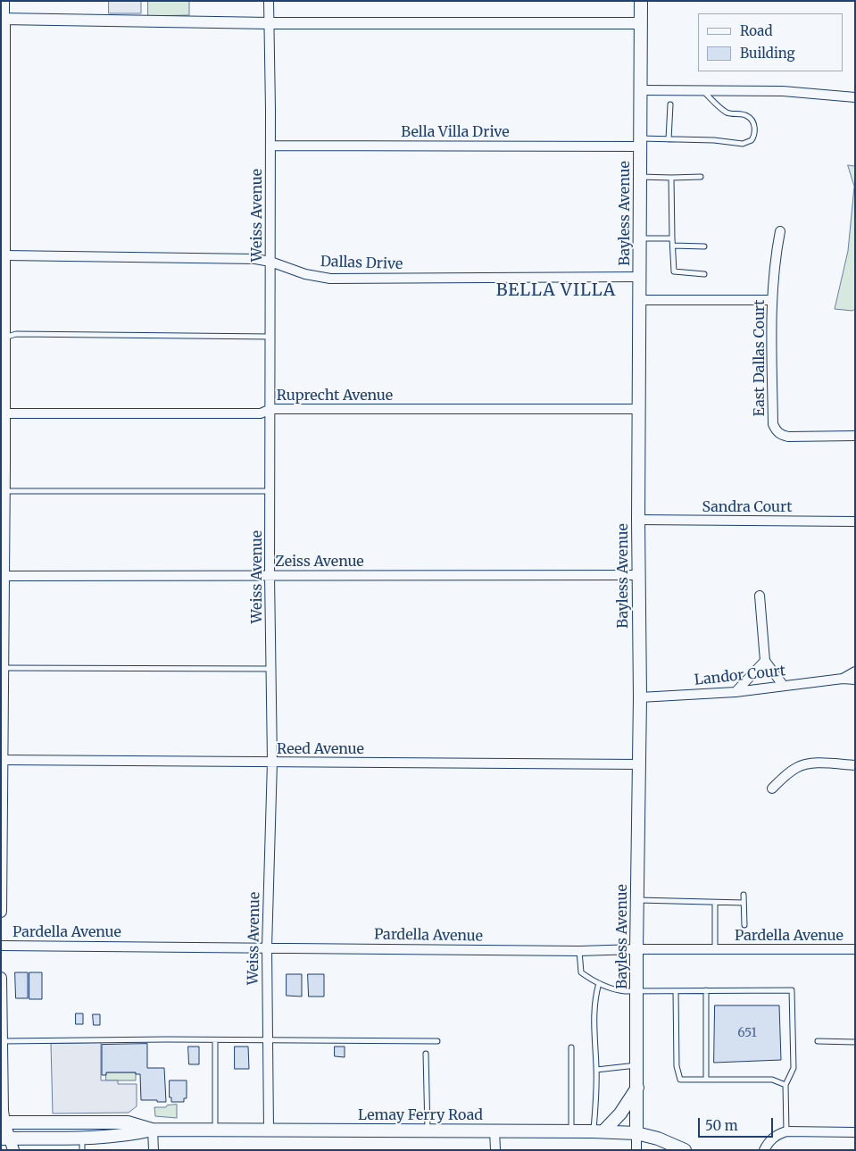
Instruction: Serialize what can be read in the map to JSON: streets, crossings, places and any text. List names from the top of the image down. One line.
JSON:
{"streets":{"main road":["Bayless Avenue","Lemay Ferry Road"],"street":["Bella Villa Drive","Weiss Avenue","Dallas Drive","East Dallas Court","Ruprecht Avenue","Sandra Court","Zeiss Avenue","Landor Court","Reed Avenue","Pardella Avenue"]},"crossings":[["Bella Villa Drive","Bayless Avenue"],["Bella Villa Drive","Weiss Avenue"],["Bayless Avenue","Dallas Drive"],["Bayless Avenue","Ruprecht Avenue"],["Bayless Avenue","Sandra Court"],["Bayless Avenue","Zeiss Avenue"],["Bayless Avenue","Landor Court"],["Bayless Avenue","Reed Avenue"],["Bayless Avenue","Pardella Avenue"],["Bayless Avenue","Lemay Ferry Road"],["Weiss Avenue","Dallas Drive"],["Weiss Avenue","Ruprecht Avenue"],["Weiss Avenue","Zeiss Avenue"],["Weiss Avenue","Reed Avenue"],["Weiss Avenue","Pardella Avenue"],["Weiss Avenue","Lemay Ferry Road"]],"districts":["BELLA VILLA"],"house_numbers":["651"],"legend":["Road","Building"],"scale_bar":"50 m"}
